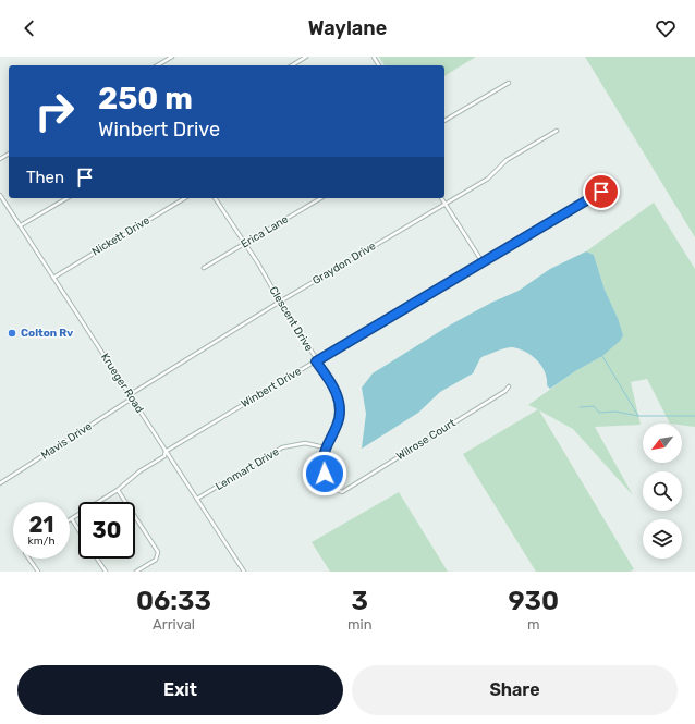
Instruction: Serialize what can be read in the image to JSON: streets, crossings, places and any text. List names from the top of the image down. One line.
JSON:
{"streets":{"street":["Erica Lane","Nickett Drive","Graydon Drive","Clescent Drive","Krueger Road","Winbert Drive","Wilrose Court","Mavis Drive","Lenmart Drive"]},"crossings":[["Erica Lane","Clescent Drive"],["Nickett Drive","Krueger Road"],["Graydon Drive","Clescent Drive"],["Graydon Drive","Krueger Road"],["Clescent Drive","Winbert Drive"],["Clescent Drive","Wilrose Court"],["Clescent Drive","Lenmart Drive"],["Krueger Road","Winbert Drive"],["Krueger Road","Mavis Drive"],["Krueger Road","Lenmart Drive"],["Wilrose Court","Lenmart Drive"]],"places":["Colton Rv"],"north":"bottom left","page":{"header":"Waylane","turn":["250 m","Winbert Drive"],"then":"Then","speed":"21 km/h","limit":"30","eta":["06:33","Arrival","3","min","930","m"],"buttons":["Exit","Share"]}}
